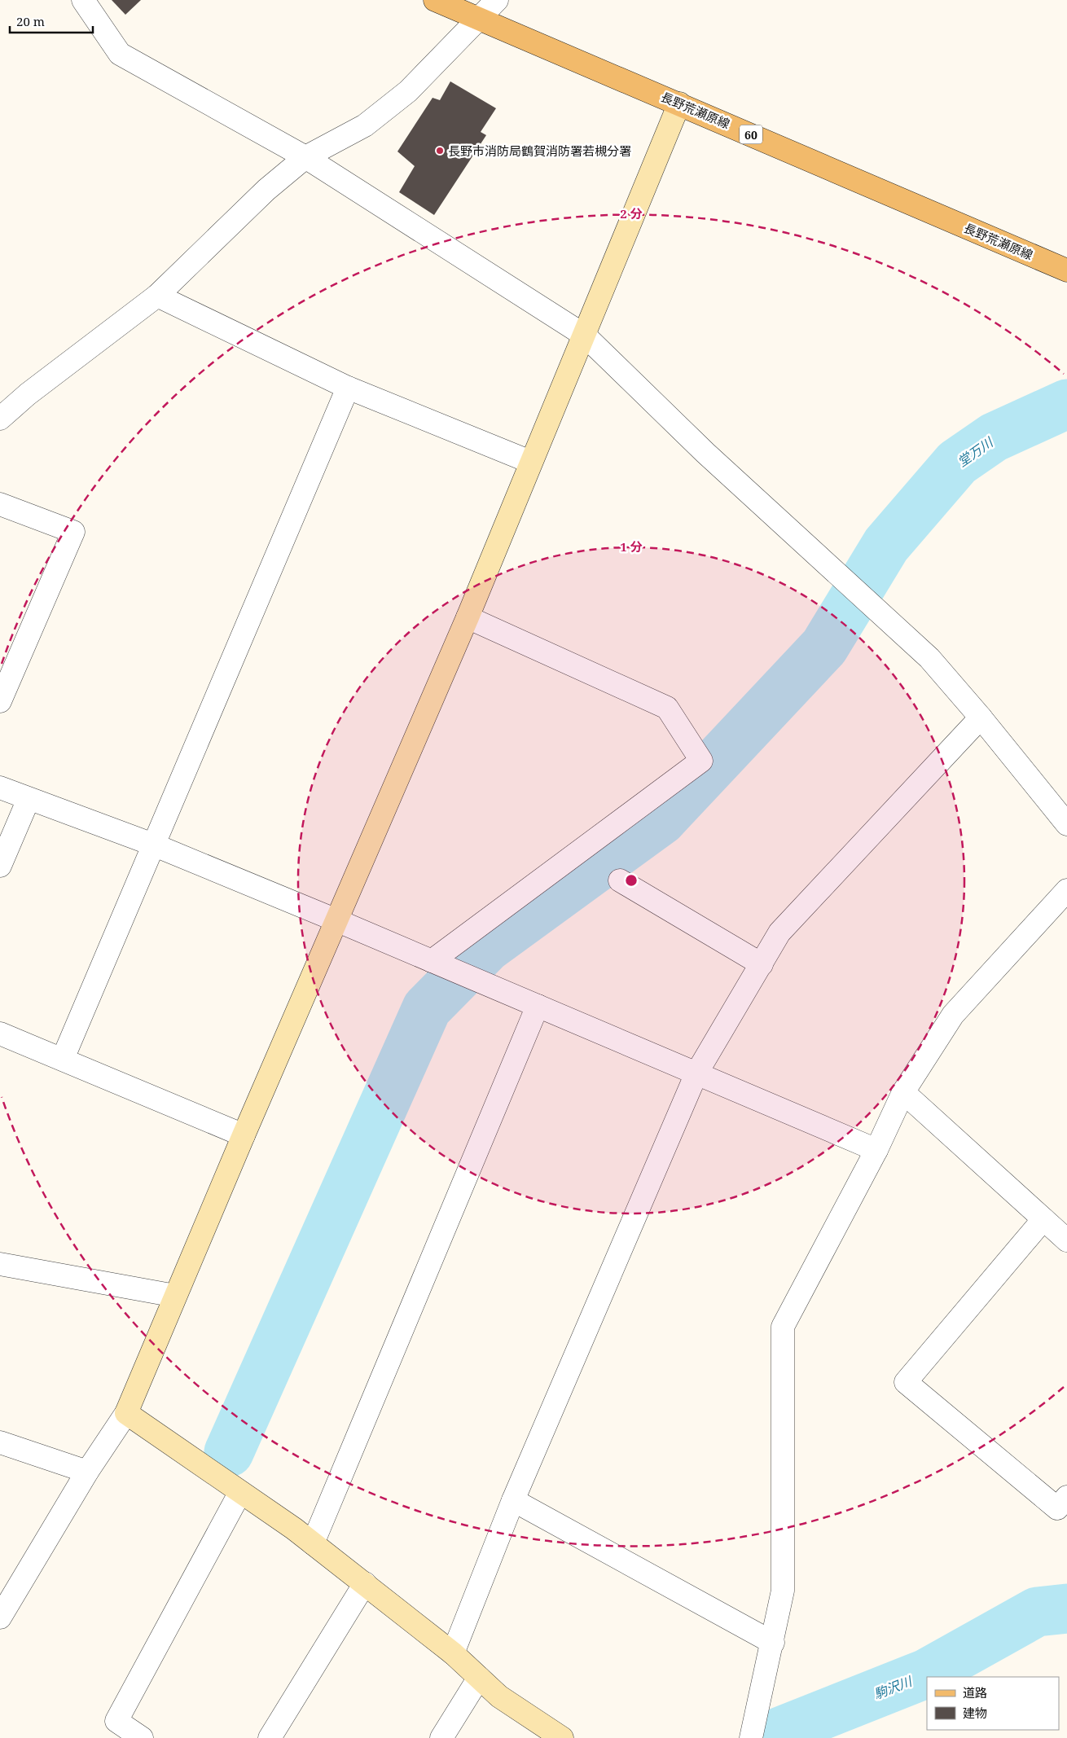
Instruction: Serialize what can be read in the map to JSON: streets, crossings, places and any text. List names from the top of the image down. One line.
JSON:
{"streets":{"main road":["長野荒瀬原線","60"]},"water":["堂万川","駒沢川"],"places":["長野市消防局鶴賀消防署若槻分署"],"legend":["道路","建物"],"scale_bar":"20 m","rings":["2 分","1 分"]}
